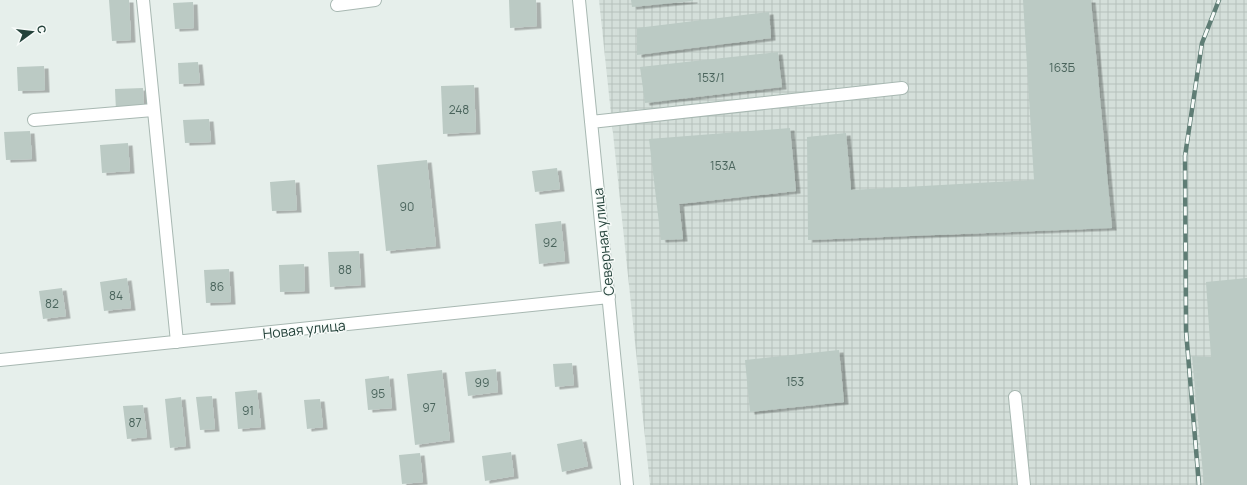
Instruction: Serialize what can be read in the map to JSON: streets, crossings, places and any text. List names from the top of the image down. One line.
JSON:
{"streets":{"street":["Северная улица","Новая улица"]},"crossings":[["Северная улица","Новая улица"]],"house_numbers":["163Б","153/1","248","153А","90","92","88","86","84","82","153","99","95","97","91","87"],"north":"right"}
